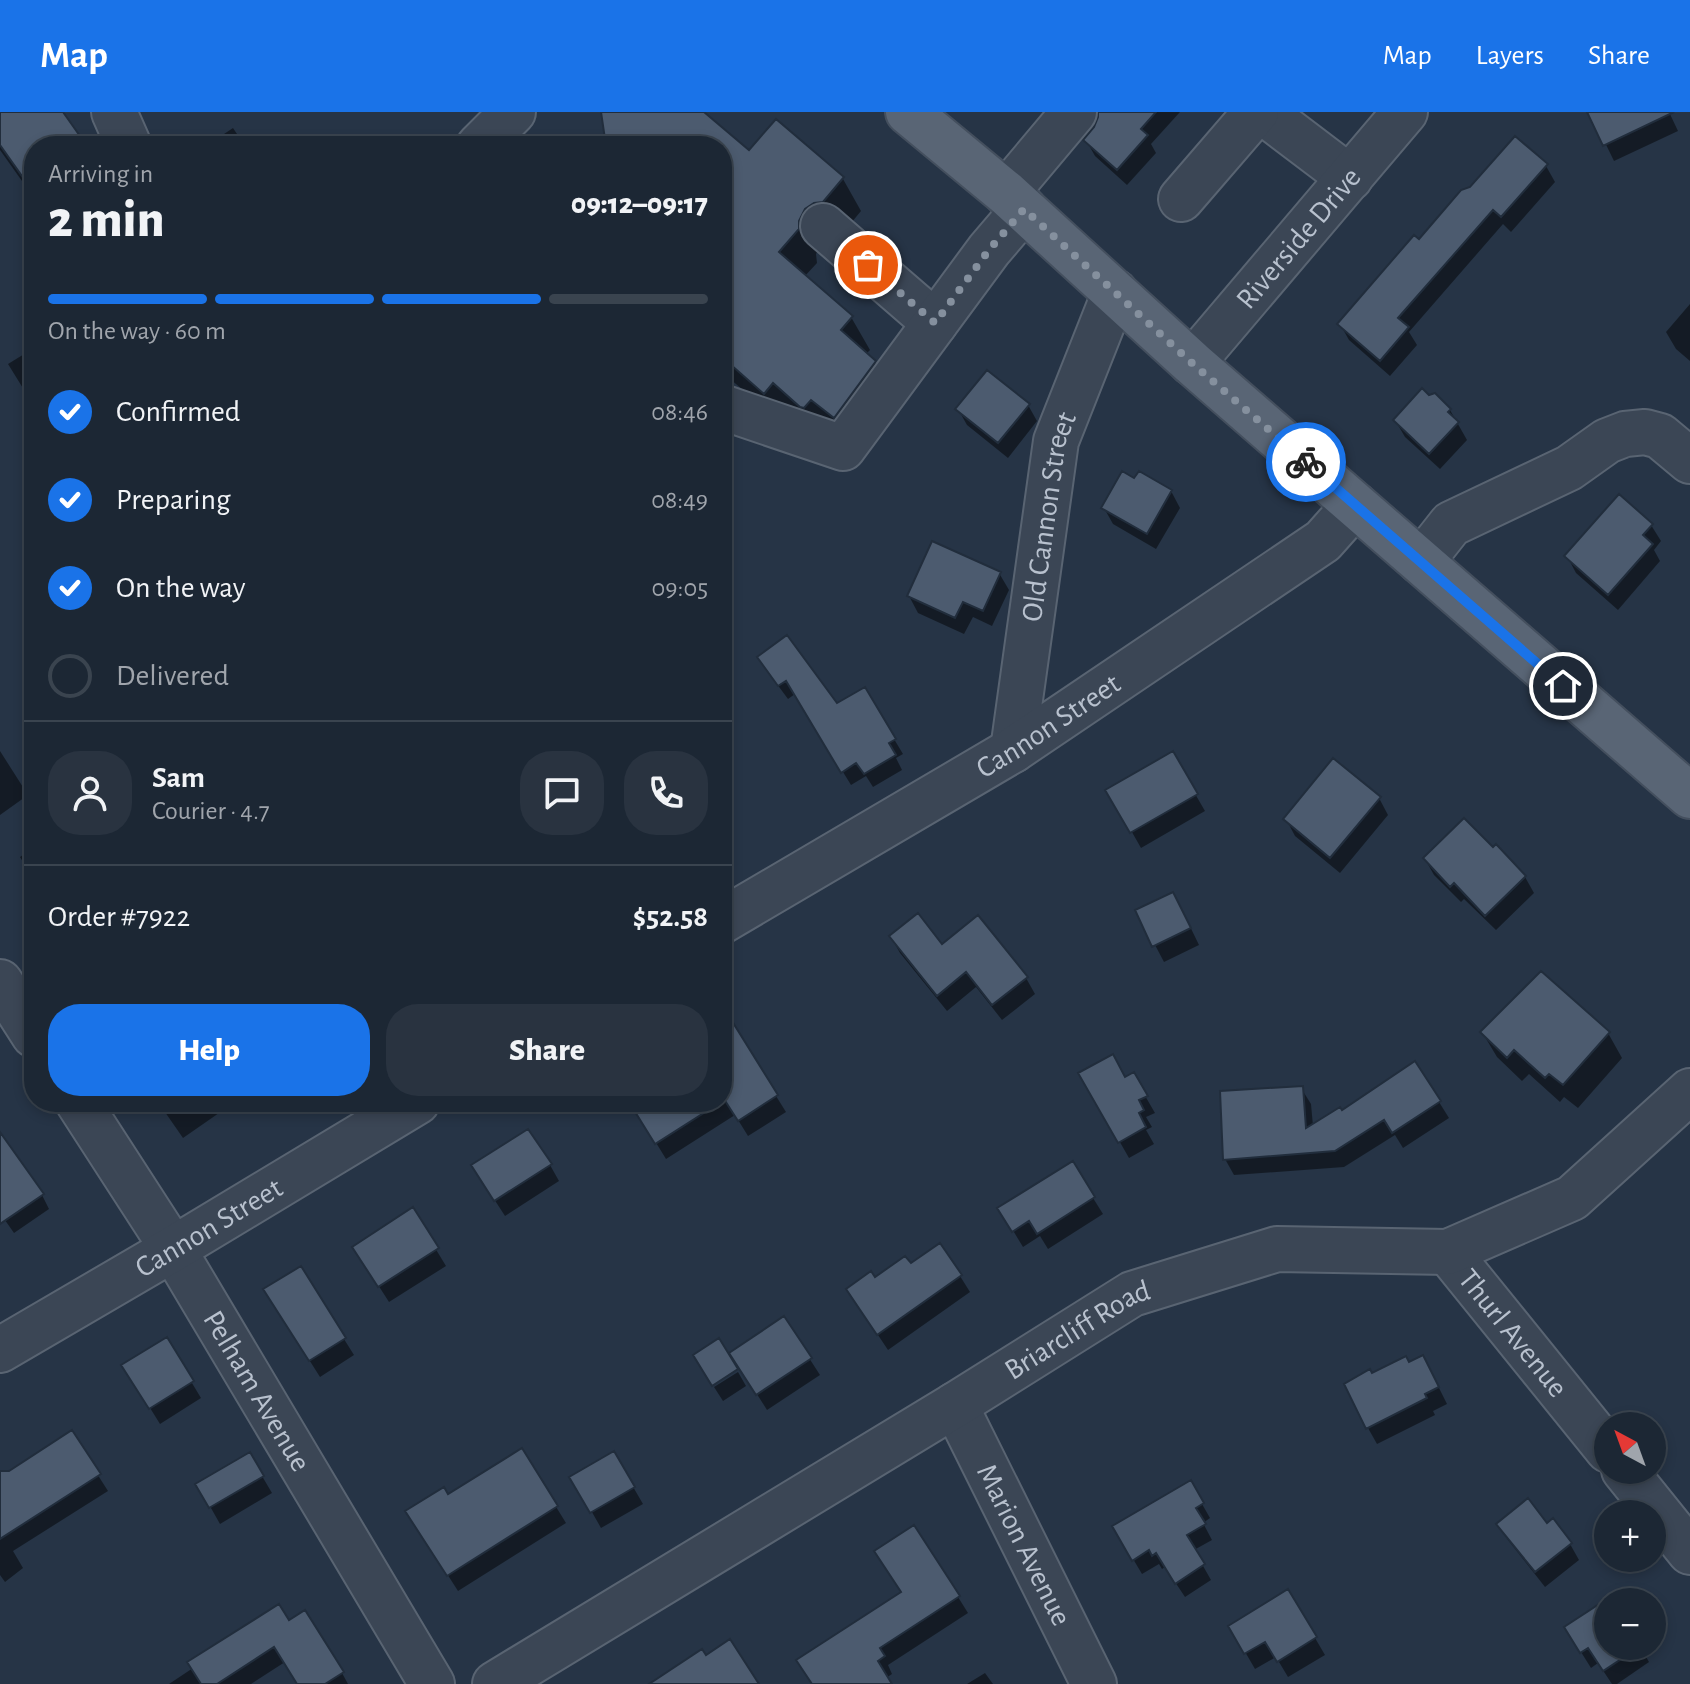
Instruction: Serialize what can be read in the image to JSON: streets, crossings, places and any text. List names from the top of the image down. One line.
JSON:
{"streets":{"street":["Riverside Drive","Old Cannon Street","Cannon Street","Briarcliff Road","Thurl Avenue","Pelham Avenue","Marion Avenue"]},"crossings":[["Old Cannon Street","Cannon Street"],["Cannon Street","Pelham Avenue"],["Briarcliff Road","Thurl Avenue"],["Briarcliff Road","Marion Avenue"]],"north":"top left","page":{"header":"Map","nav":["Map","Layers","Share"],"heading":["2 min","Arriving in","09:12–09:17"],"panel":["Sam","Courier · 4.7","Order #7922","$52.58"],"bar":"On the way · 60 m","list":[["Confirmed","08:46"],["Preparing","08:49"],["On the way","09:05"],"Delivered"],"buttons":["Help","Share"],"map_buttons":["+","−"]}}
